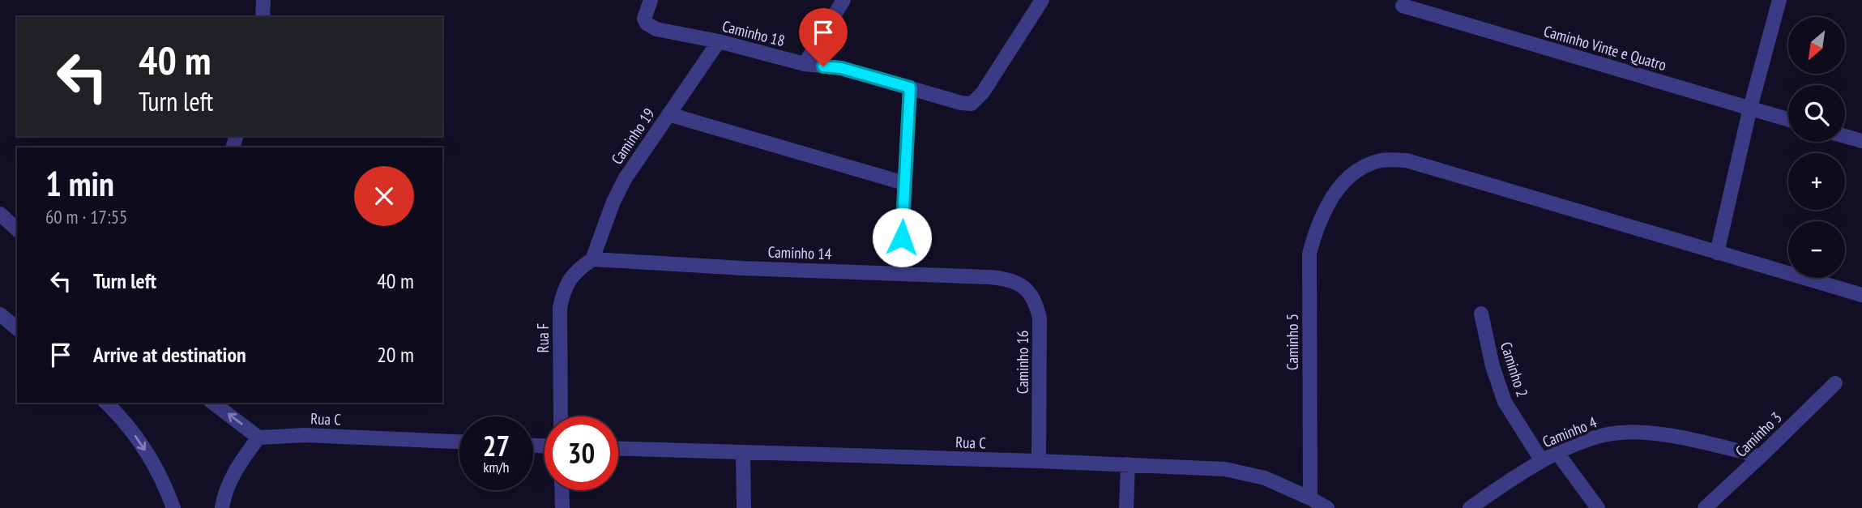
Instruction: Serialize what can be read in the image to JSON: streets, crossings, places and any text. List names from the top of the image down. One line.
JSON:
{"streets":{"street":["Caminho 18","Caminho Vinte e Quatro","Caminho 19","Caminho 14","Rua F","Caminho 5","Caminho 16","Caminho 2","Rua C","Caminho 4","Caminho 3"]},"crossings":[["Caminho 18","Caminho 19"],["Caminho 19","Caminho 14"],["Caminho 19","Rua F"],["Caminho 14","Rua F"],["Caminho 14","Caminho 16"],["Caminho 5","Rua C"],["Caminho 16","Rua C"],["Caminho 2","Caminho 4"],["Caminho 4","Caminho 3"]],"north":"bottom left","page":{"map_buttons":["+","−"],"turn":["40 m","Turn left"],"heading":["1 min","60 m · 17:55"],"list":[{"name":"Turn left","value":"40 m"},{"name":"Arrive at destination","value":"20 m"}],"speed":"27 km/h","limit":"30"}}
